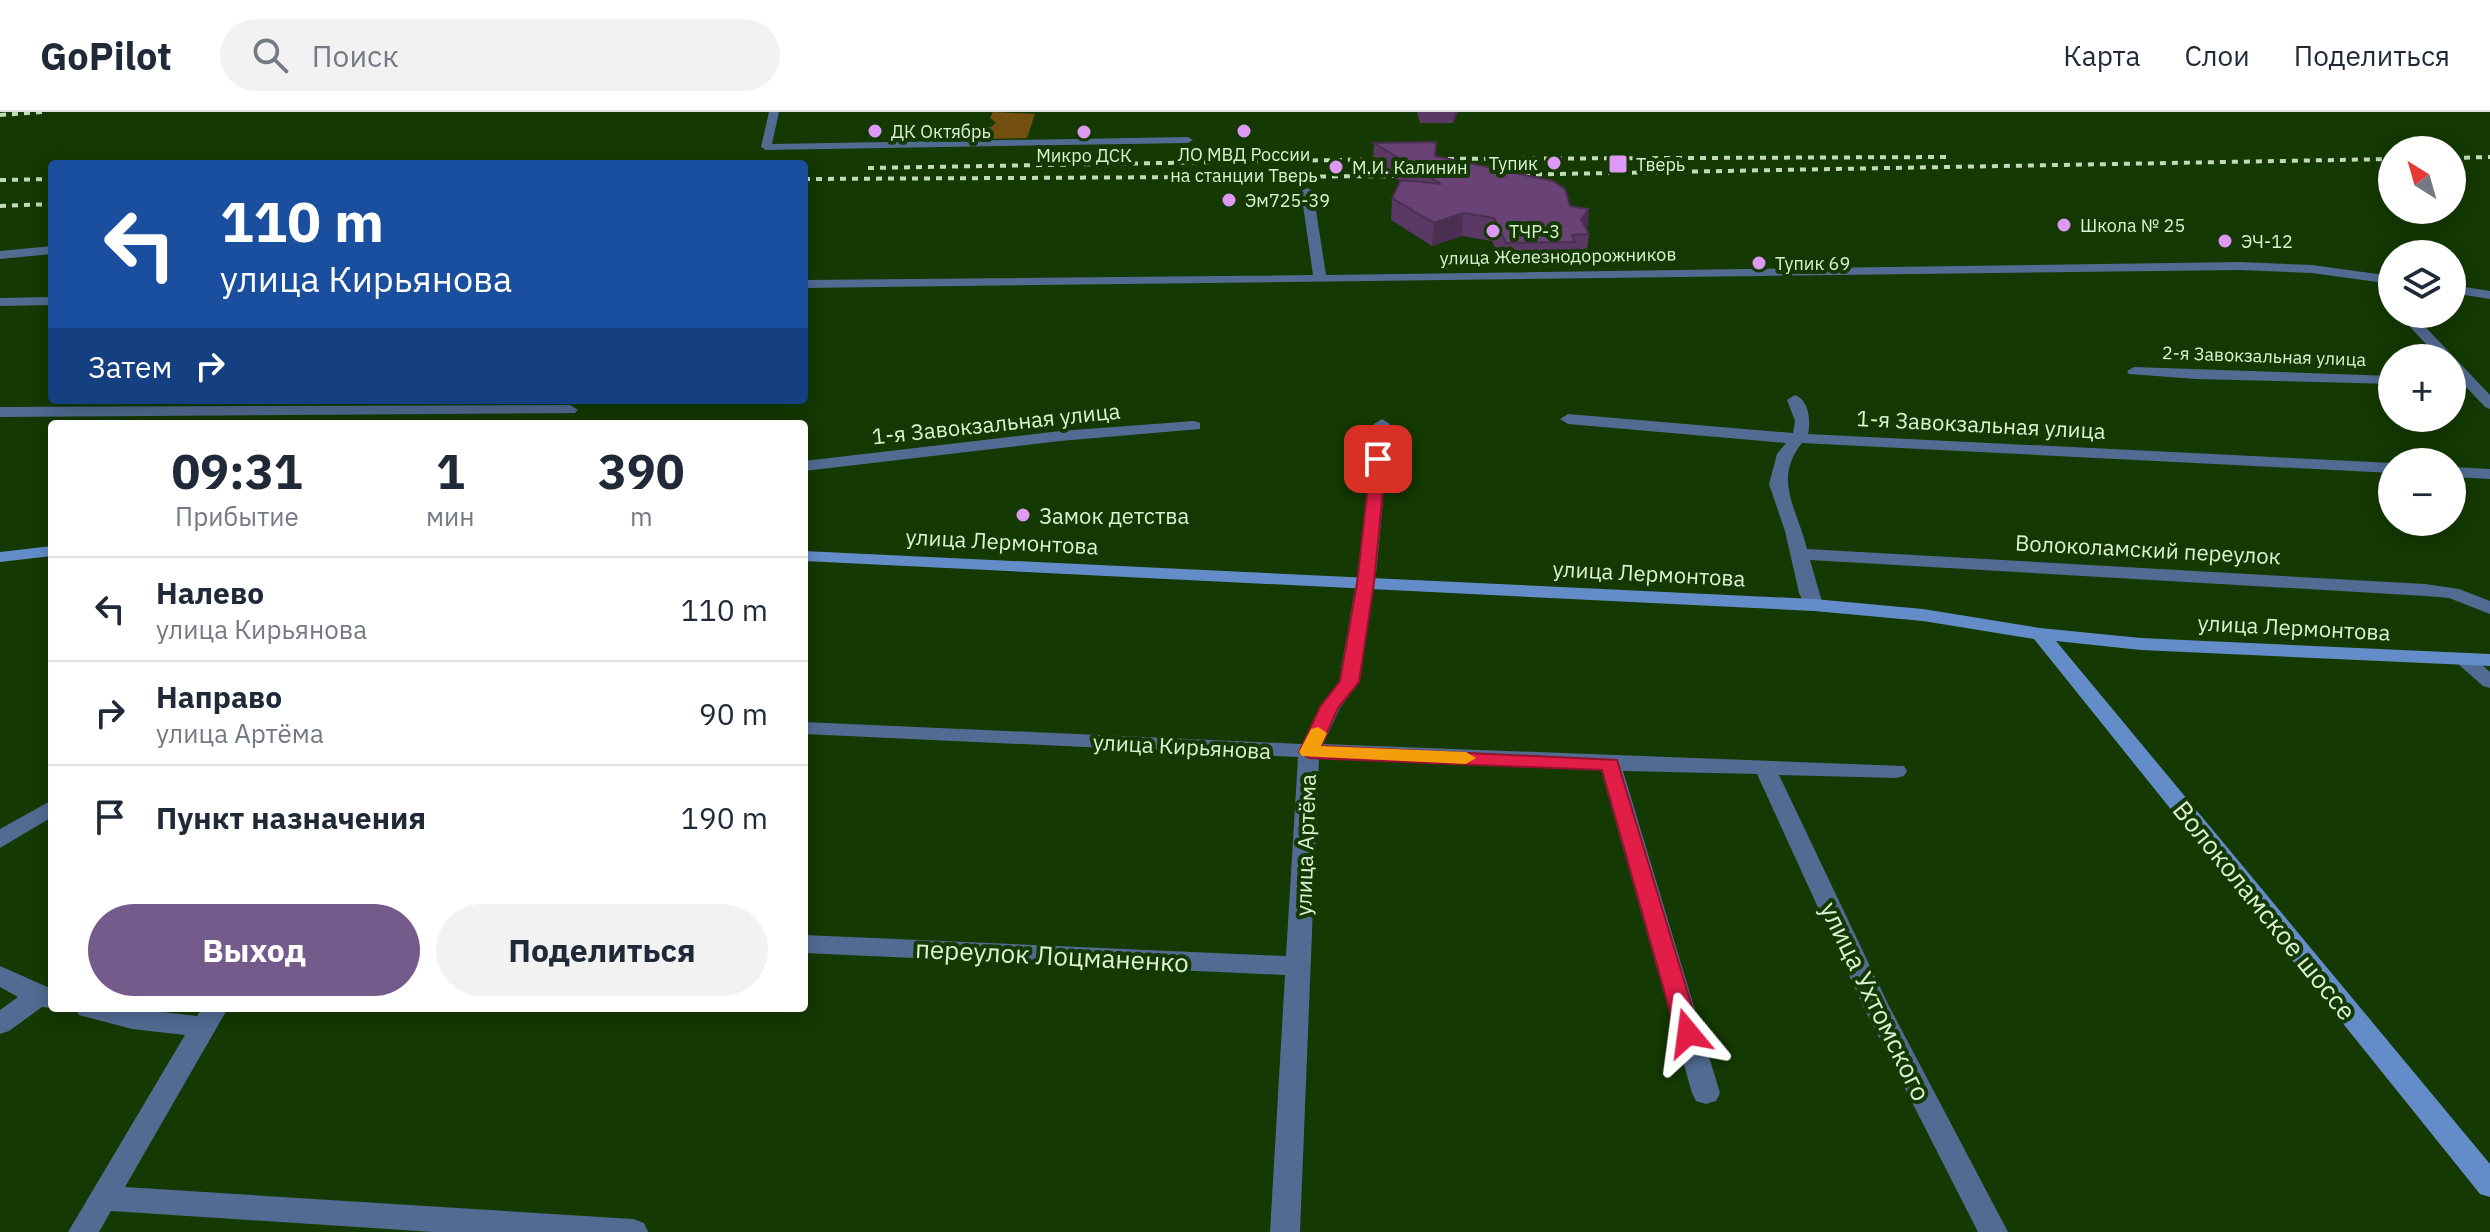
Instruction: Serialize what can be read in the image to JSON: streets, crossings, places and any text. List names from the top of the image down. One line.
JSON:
{"streets":{"main road":["улица Лермонтова","Волоколамское шоссе"],"street":["улица Железнодорожников","2-я Завокзальная улица","1-я Завокзальная улица","Волоколамский переулок","улица Кирьянова","улица Артёма","переулок Лоцманенко","улица Ухтомского"]},"crossings":[["улица Лермонтова","улица Артёма"],["улица Лермонтова","Волоколамское шоссе"],["улица Кирьянова","улица Артёма"],["улица Кирьянова","улица Ухтомского"],["улица Артёма","переулок Лоцманенко"]],"places":{"other":["ДК Октябрь","ЛО МВД России на станции Тверь","Микро ДСК","Тупик","М.И. Калинин","Эм725-39","Школа № 25","ТЧР-3","ЭЧ-12","Тупик 69","Замок детства"],"transit":["Тверь"]},"north":"top left","page":{"header":"GoPilot","search":"Поиск","nav":["Карта","Слои","Поделиться"],"map_buttons":["+","−"],"turn":["110 m","улица Кирьянова"],"then":"Затем","eta":["09:31","Прибытие","1","мин","390","m"],"list":[{"name":"Налево","note":"улица Кирьянова","value":"110 m"},{"name":"Направо","note":"улица Артёма","value":"90 m"},{"name":"Пункт назначения","value":"190 m"}],"buttons":["Выход","Поделиться"]}}
